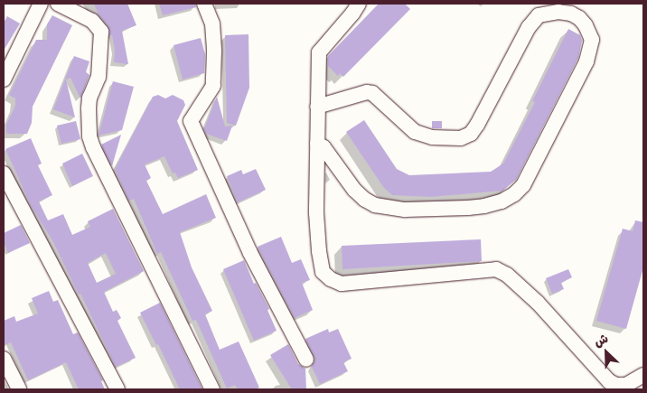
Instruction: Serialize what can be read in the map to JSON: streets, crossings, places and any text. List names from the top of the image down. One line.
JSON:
{"north":"top left"}
